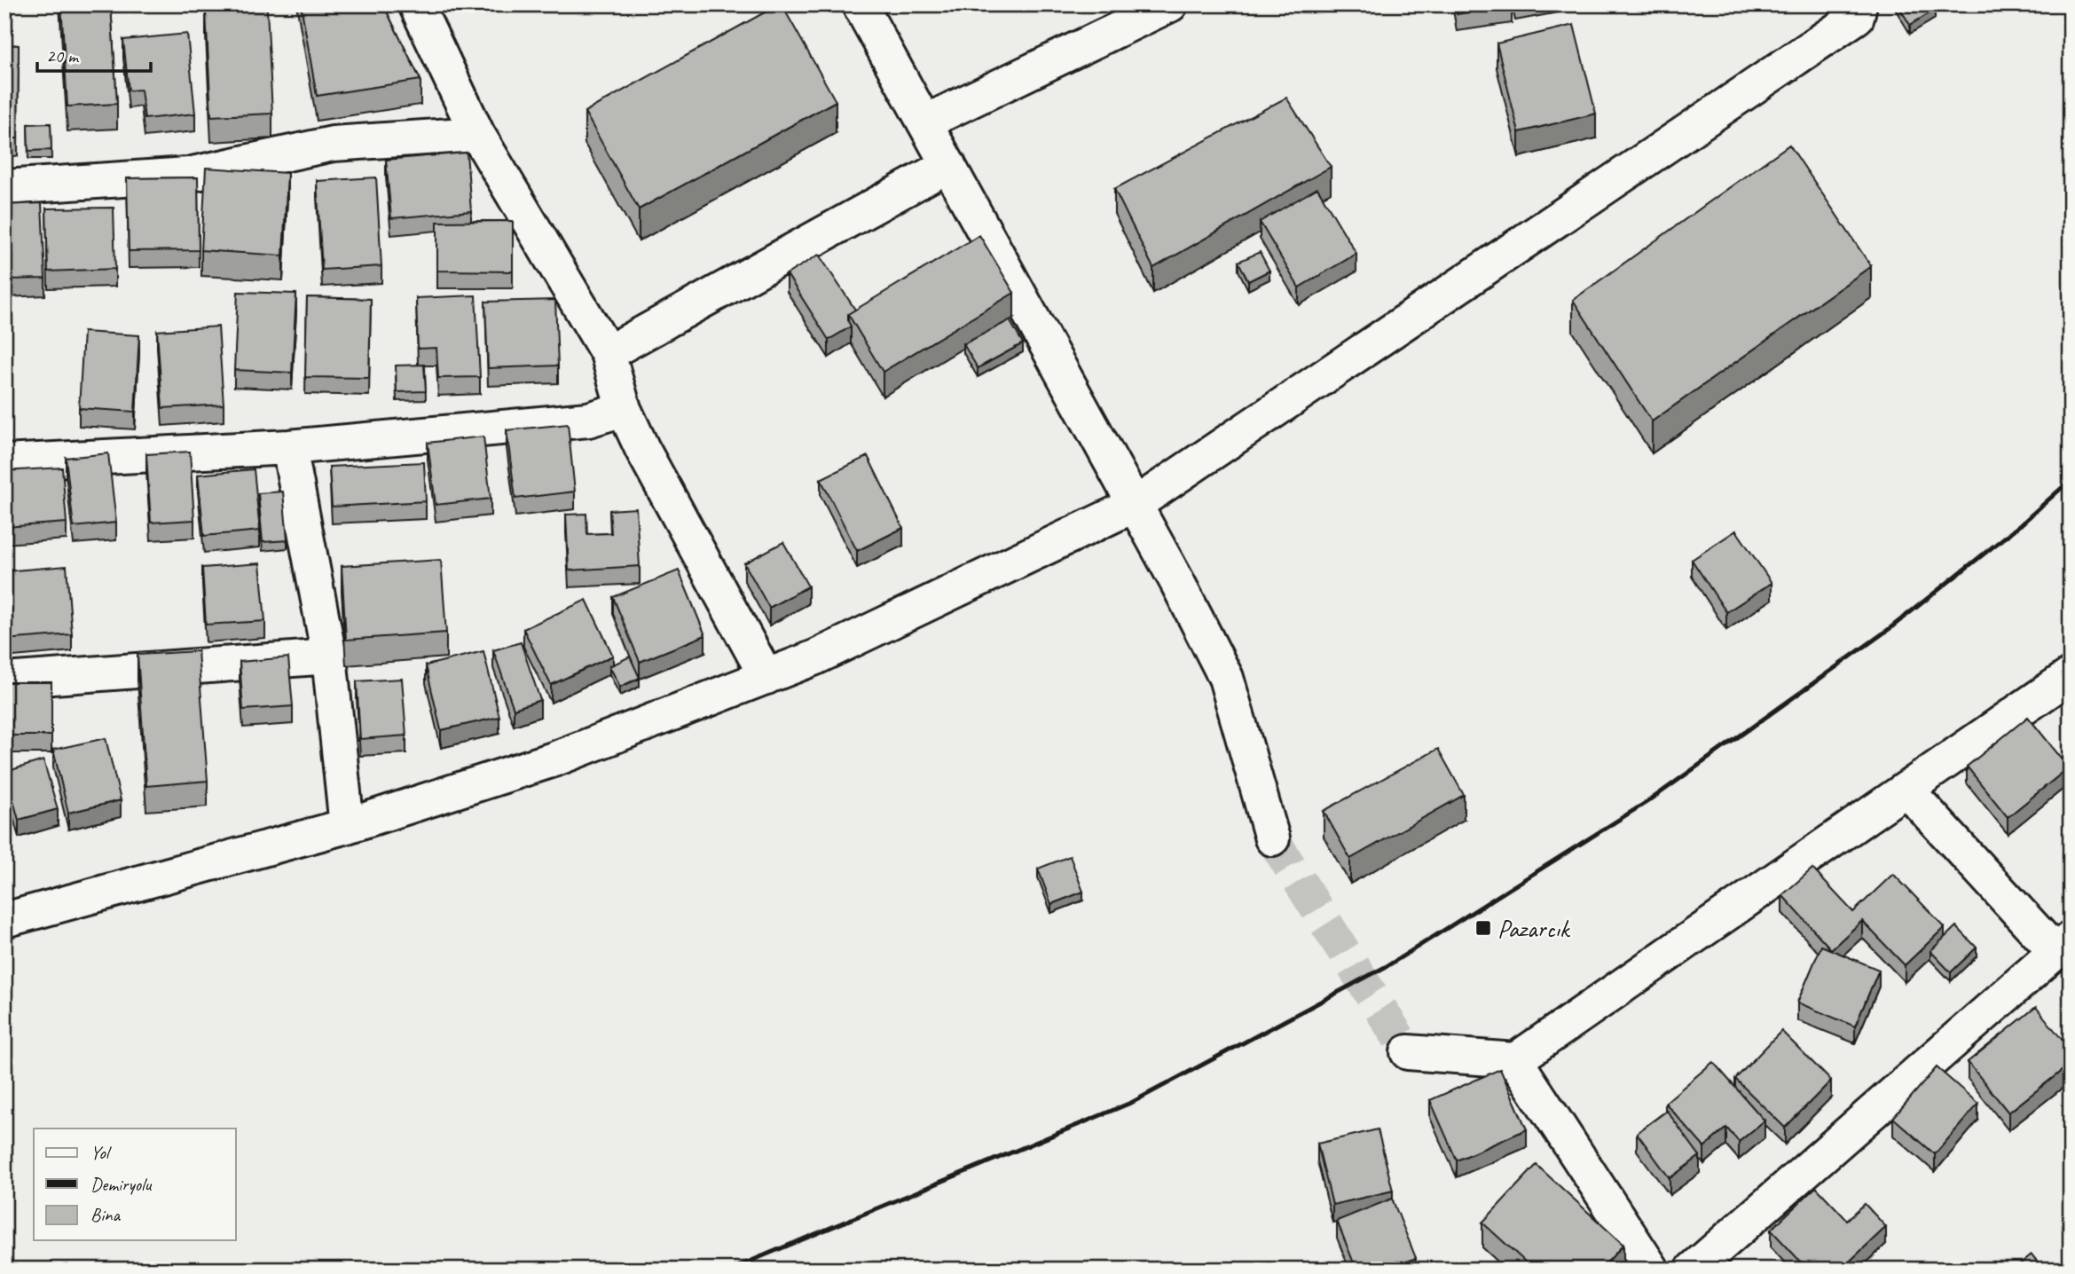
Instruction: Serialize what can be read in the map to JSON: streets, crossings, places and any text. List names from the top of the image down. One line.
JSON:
{"places":{"transit":["Pazarcık"]},"legend":["Yol","Demiryolu","Bina"],"scale_bar":"20 m"}
